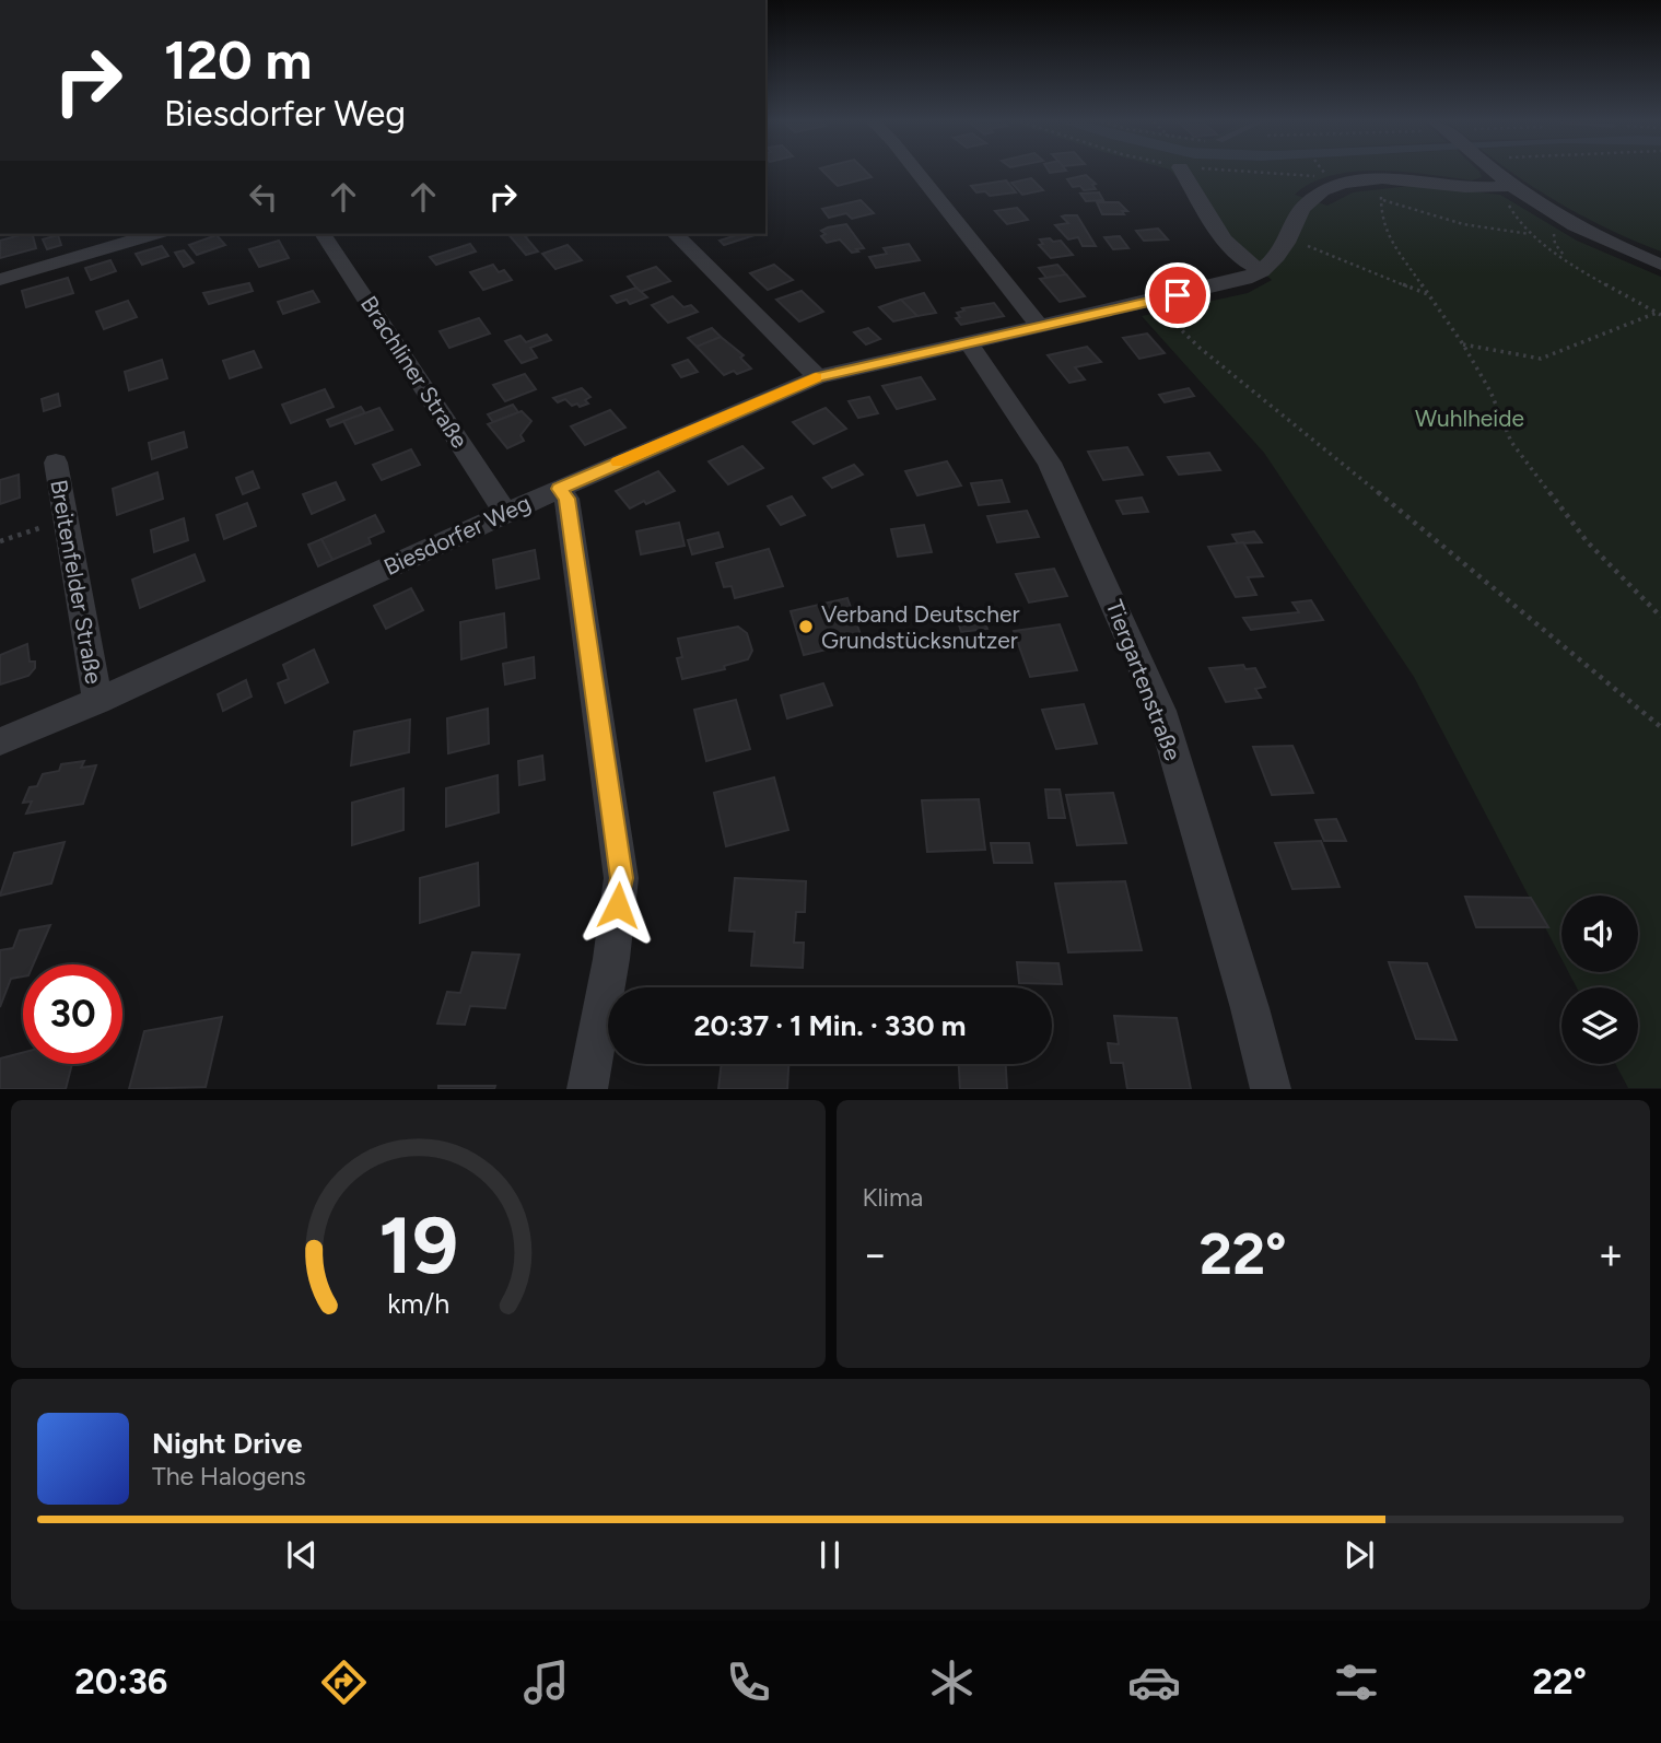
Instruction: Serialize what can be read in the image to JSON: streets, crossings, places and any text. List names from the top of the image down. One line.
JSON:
{"streets":{"street":["Brachliner Straße","Biesdorfer Weg","Breitenfelder Straße","Tiergartenstraße"]},"crossings":[["Brachliner Straße","Biesdorfer Weg"],["Biesdorfer Weg","Breitenfelder Straße"],["Biesdorfer Weg","Tiergartenstraße"]],"parks":["Wuhlheide"],"places":["Verband Deutscher Grundstücksnutzer"],"page":{"turn":["120 m","Biesdorfer Weg"],"limit":"30","trip":"20:37 · 1 Min. · 330 m","tile":"Klima","heat":["−","22°","+"],"song":["Night Drive","The Halogens"],"tabs":["20:36","22°"],"gauge":["19","km/h"]}}
